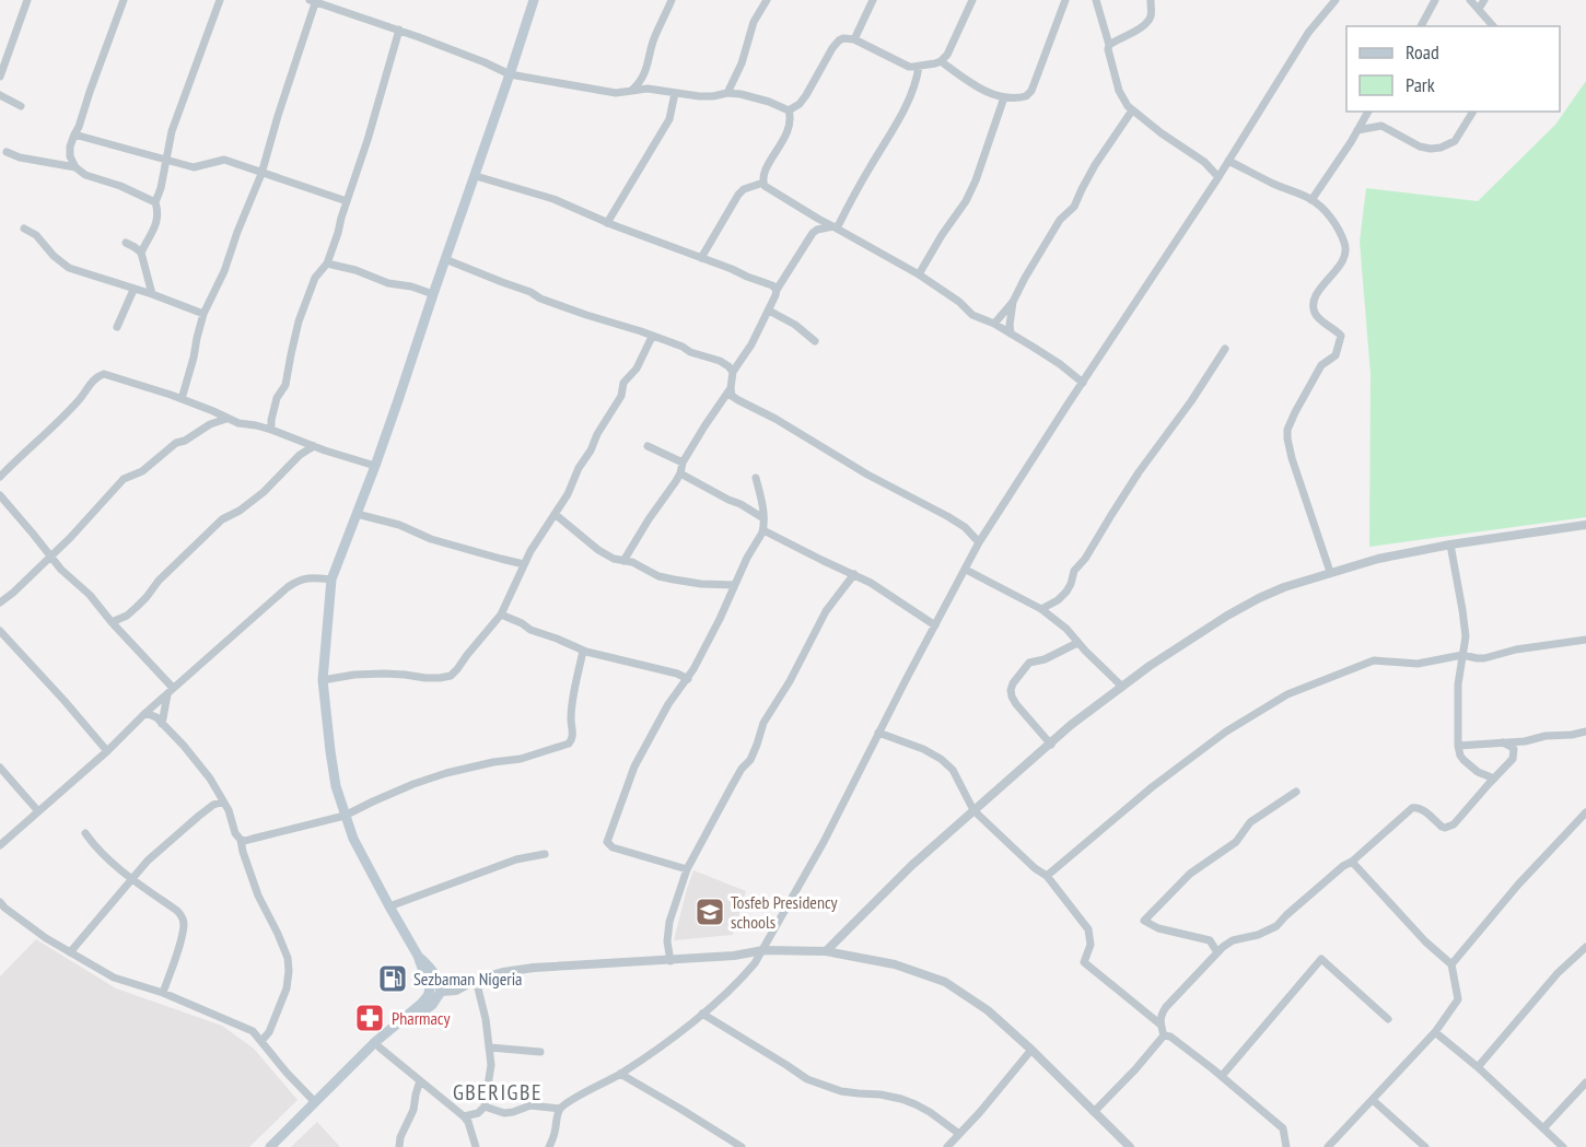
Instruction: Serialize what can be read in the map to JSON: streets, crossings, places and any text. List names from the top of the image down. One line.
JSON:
{"districts":["GBERIGBE"],"places":{"school or university":["Tosfeb Presidency schools"],"fuel station":["Sezbaman Nigeria"],"pharmacy":["Pharmacy"]},"legend":["Road","Park"]}
